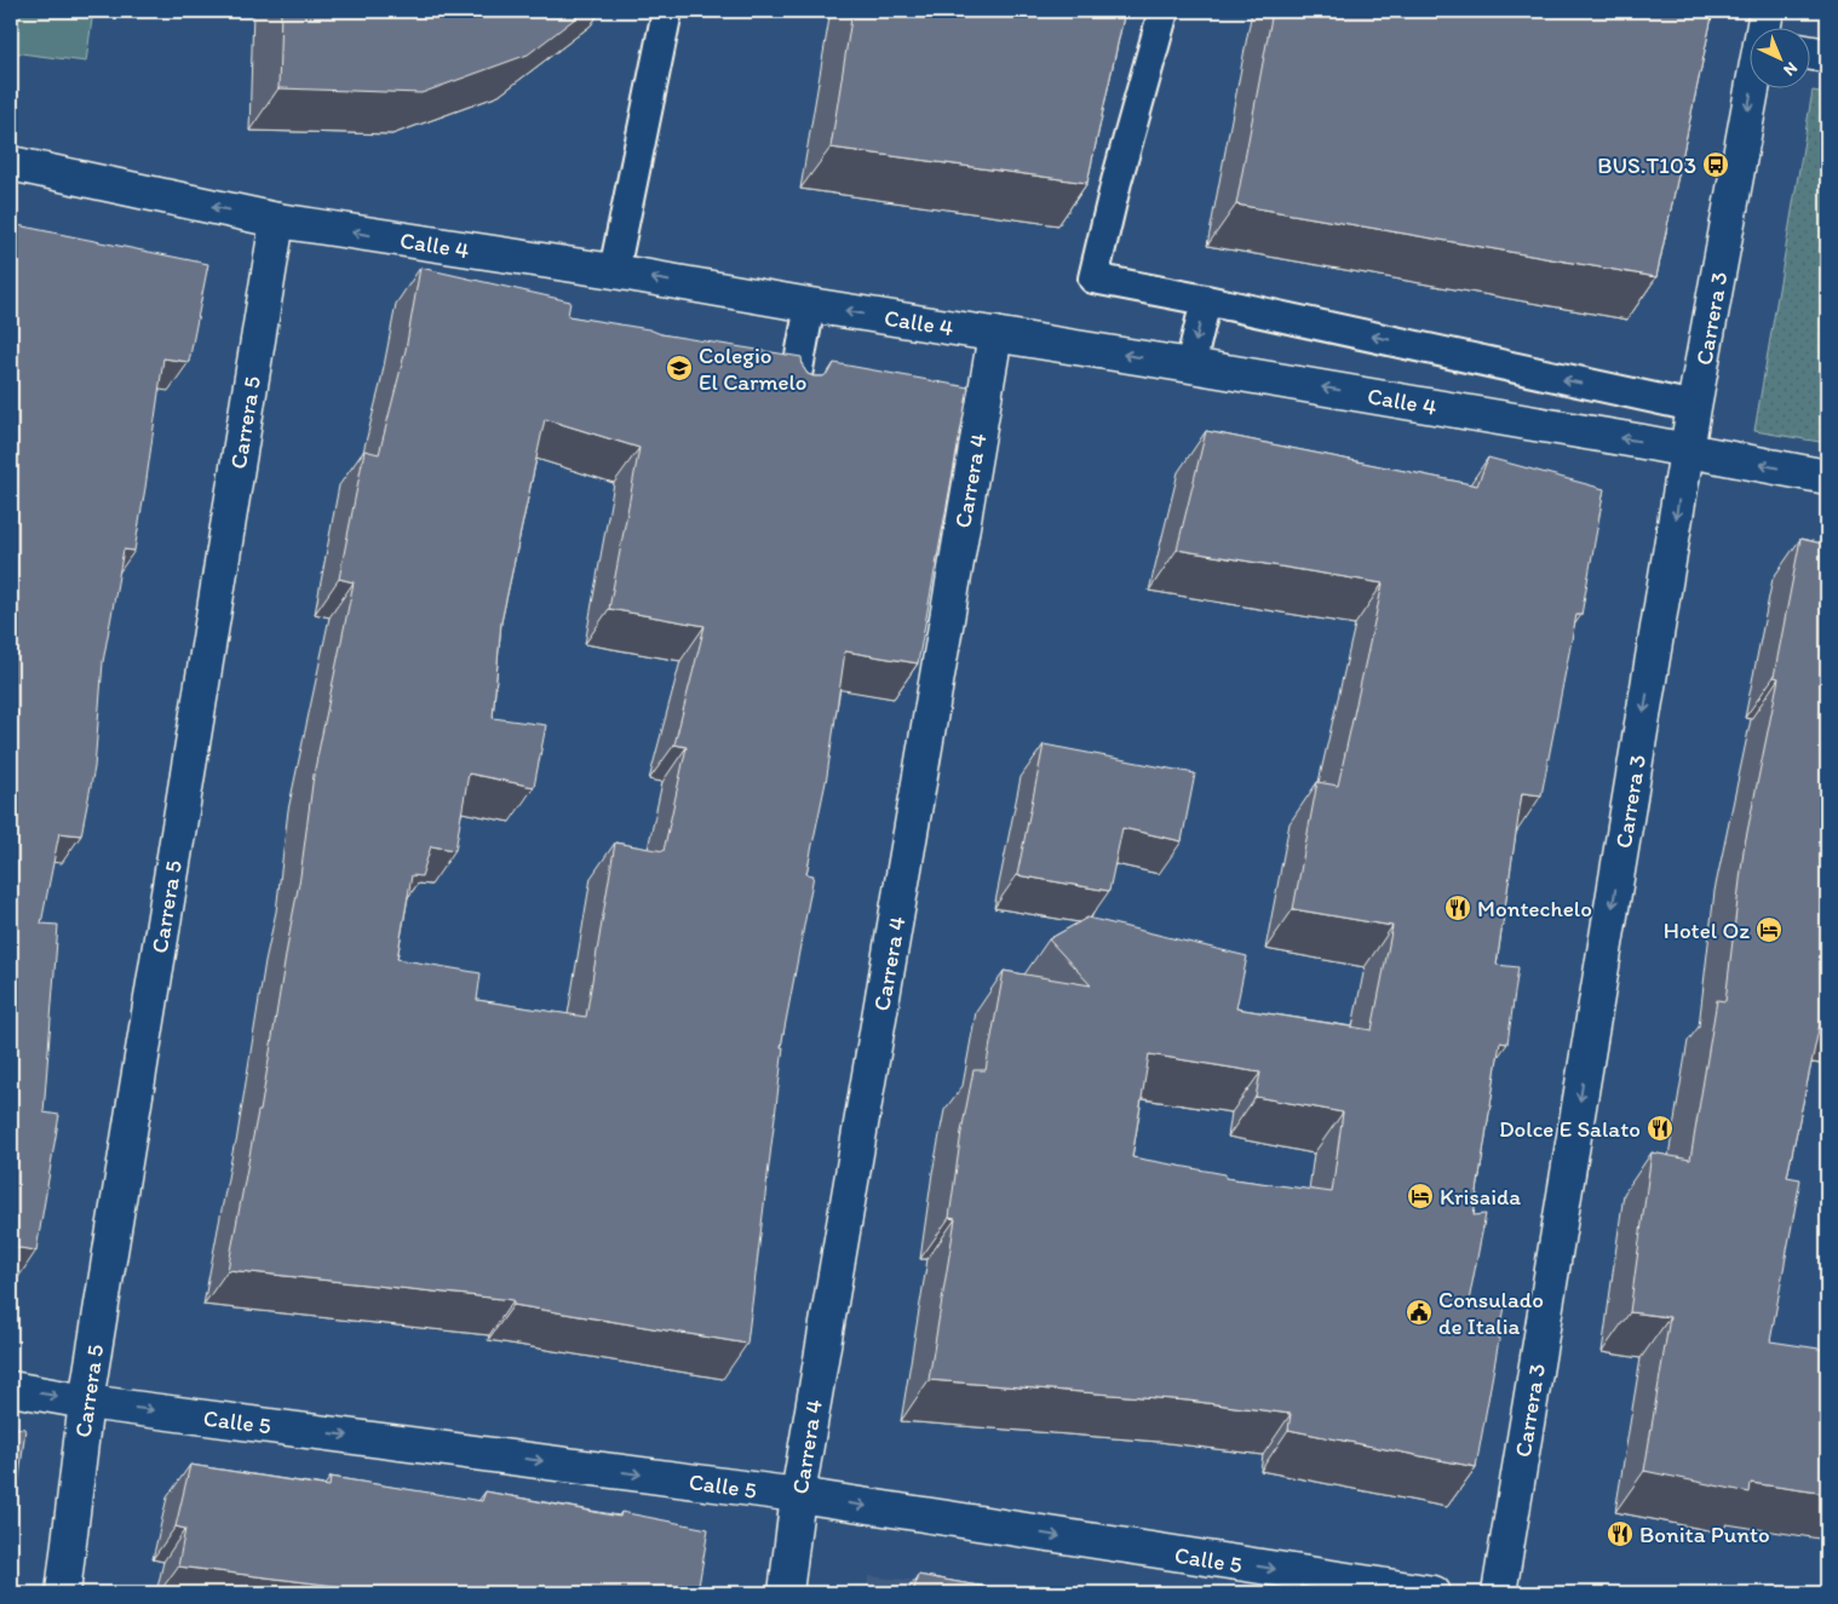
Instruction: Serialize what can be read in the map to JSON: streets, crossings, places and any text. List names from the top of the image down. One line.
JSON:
{"streets":{"street":["Calle 4","Carrera 3","Carrera 5","Carrera 4","Calle 5"]},"crossings":[["Calle 4","Carrera 3"],["Calle 4","Carrera 5"],["Calle 4","Carrera 4"],["Carrera 5","Calle 5"],["Carrera 4","Calle 5"]],"one_way":["Calle 4","Carrera 3","Calle 5"],"places":{"bus stop":["BUS.T103"],"school or university":["Colegio El Carmelo"],"restaurant":["Montechelo","Dolce E Salato","Bonita Punto"],"hotel":["Hotel Oz","Krisaida"],"public building":["Consulado de Italia"]},"north":"bottom right"}
